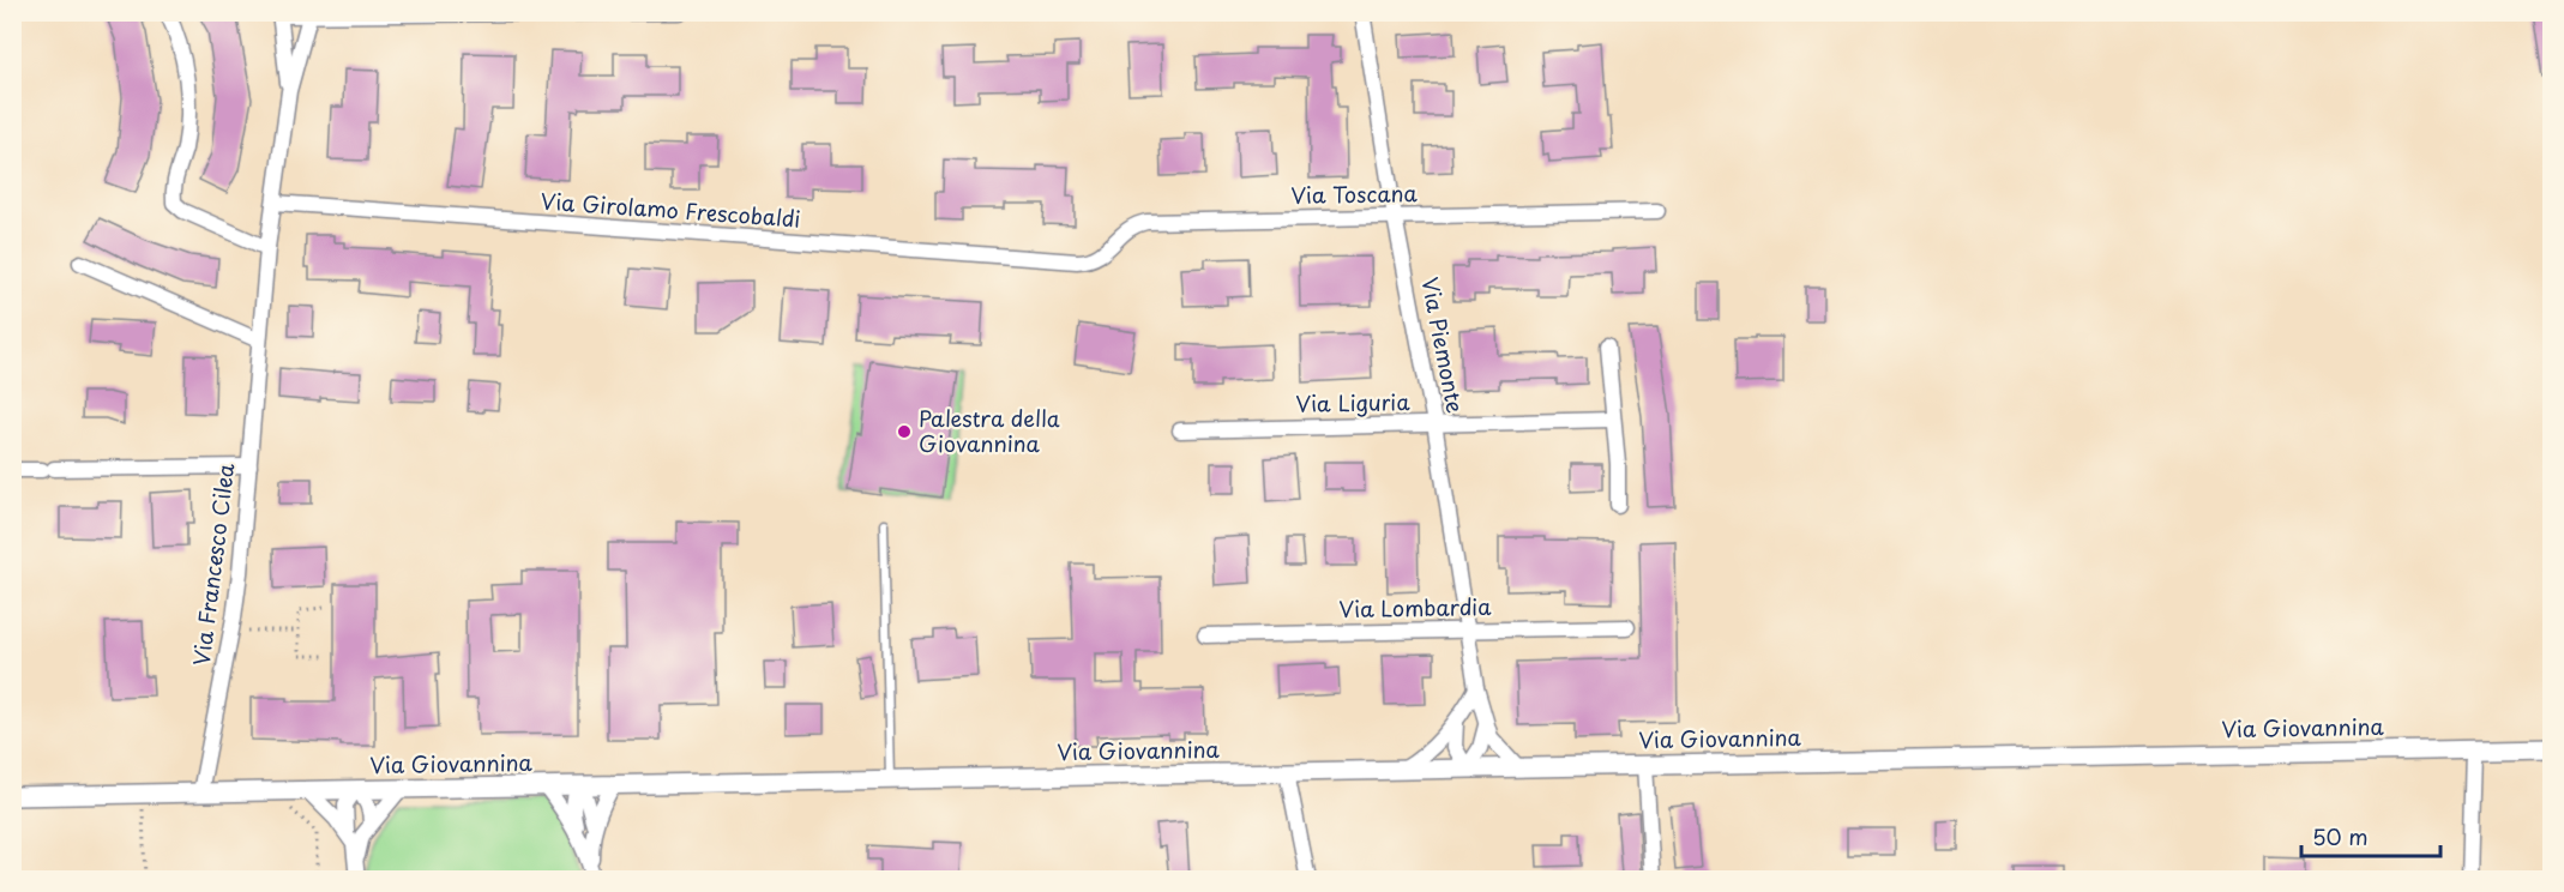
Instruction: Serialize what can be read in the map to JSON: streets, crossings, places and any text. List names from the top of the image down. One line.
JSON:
{"streets":{"street":["Via Toscana","Via Girolamo Frescobaldi","Via Piemonte","Via Liguria","Via Francesco Cilea","Via Lombardia","Via Giovannina"]},"crossings":[["Via Toscana","Via Girolamo Frescobaldi"],["Via Toscana","Via Piemonte"],["Via Girolamo Frescobaldi","Via Francesco Cilea"],["Via Piemonte","Via Liguria"],["Via Piemonte","Via Lombardia"],["Via Piemonte","Via Giovannina"],["Via Francesco Cilea","Via Giovannina"]],"places":["Palestra della Giovannina"],"scale_bar":"50 m"}
